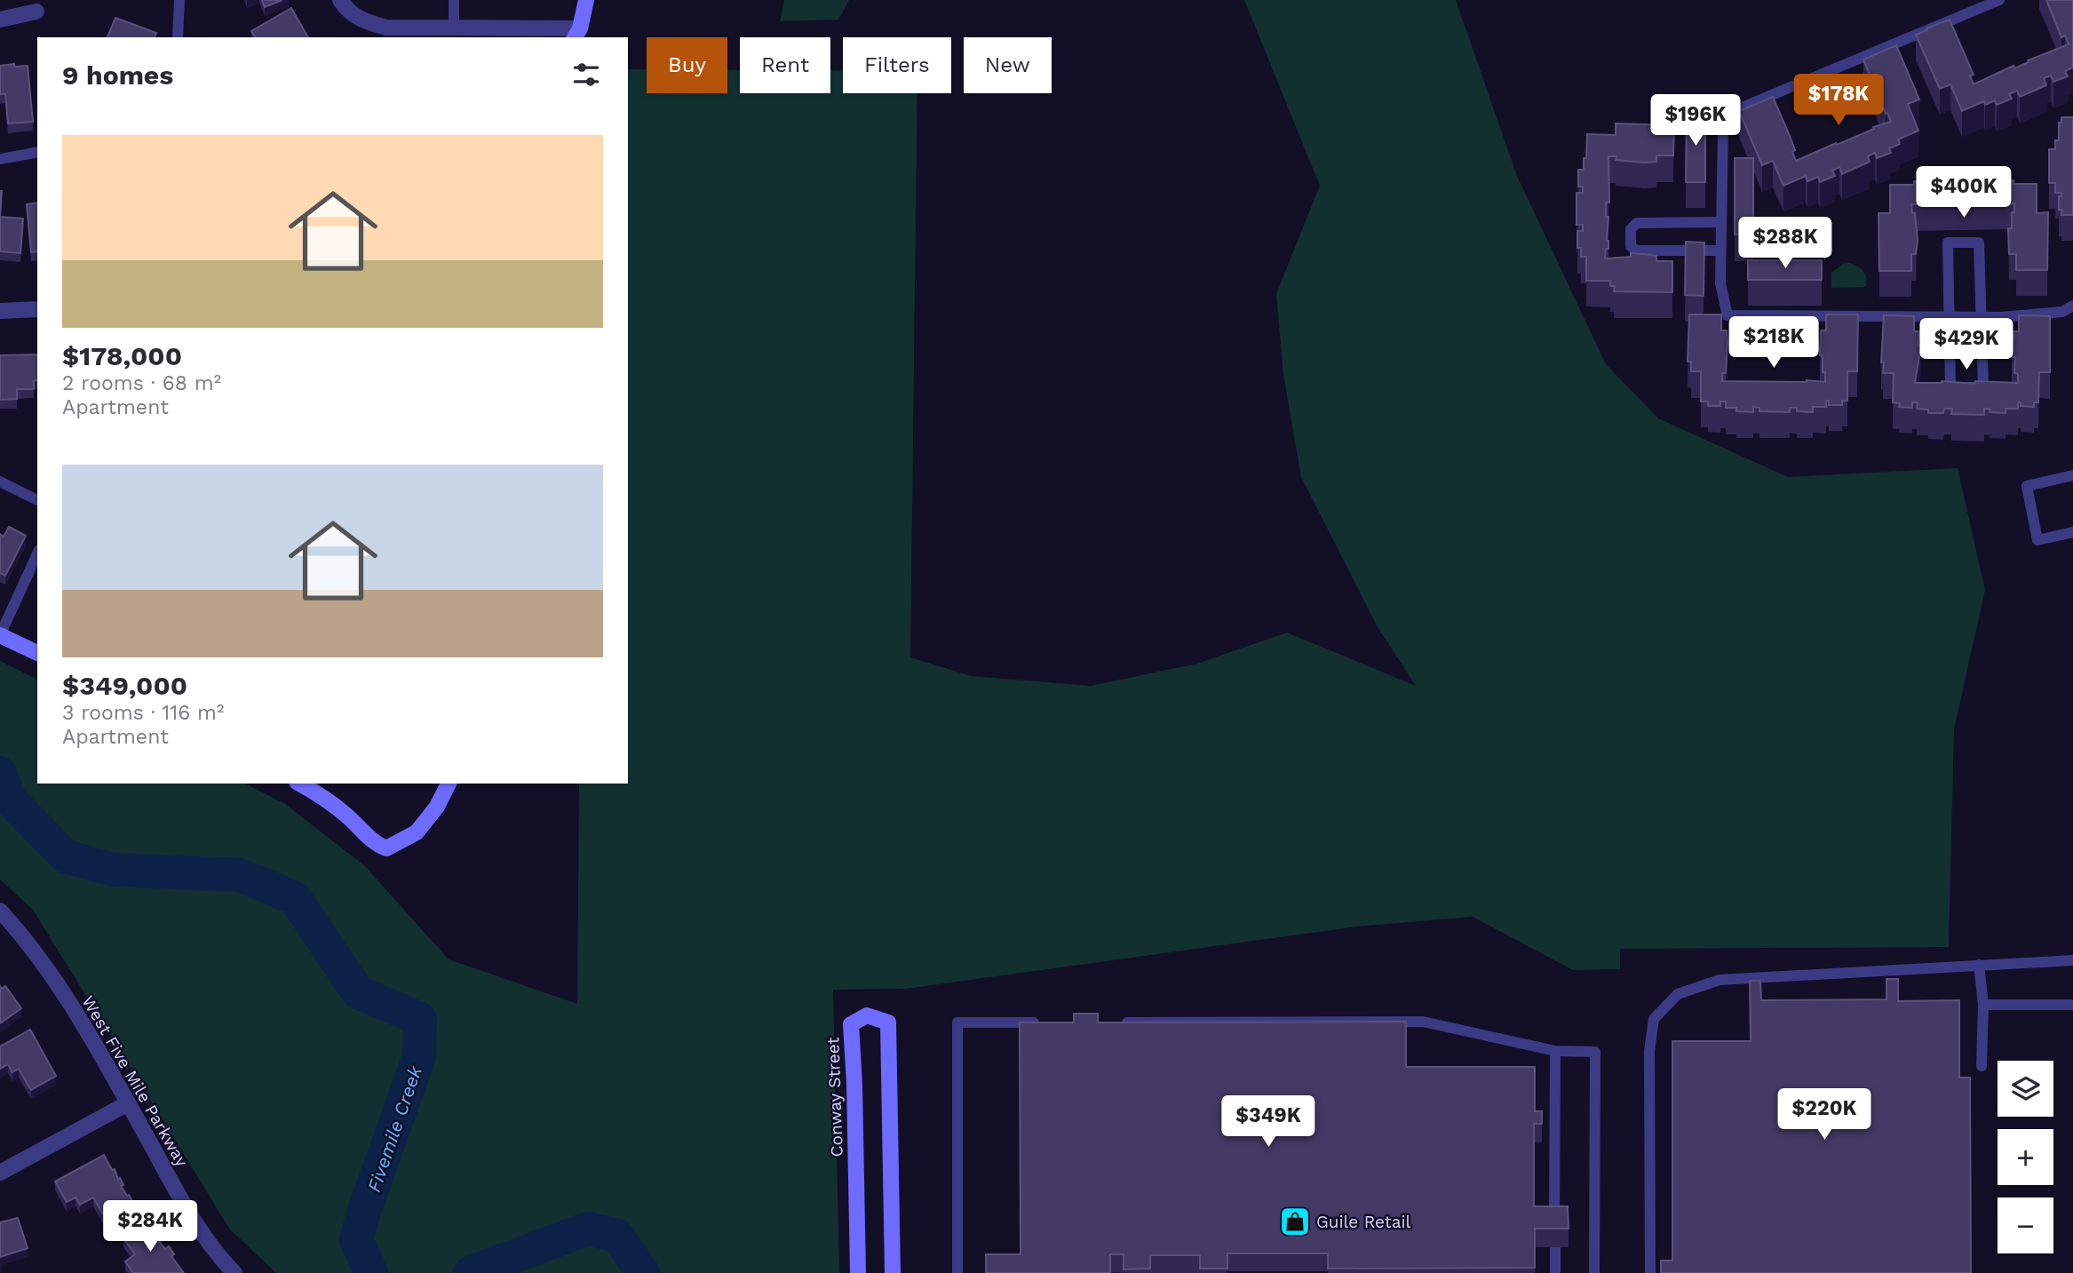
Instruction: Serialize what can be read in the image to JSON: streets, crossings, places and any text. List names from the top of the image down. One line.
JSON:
{"streets":{"street":["West Five Mile Parkway","Conway Street"]},"water":["Fivemile Creek"],"places":{"shop":["Guile Retail"]},"page":{"chip":["Buy","Rent","Filters","New"],"heading":"9 homes","price":["$178K","$196K","$400K","$288K","$218K","$429K","$220K","$349K","$284K"],"list":[{"name":"$178,000","note":"2 rooms · 68 m² · Apartment"},{"name":"$349,000","note":"3 rooms · 116 m² · Apartment"}],"map_buttons":["+","−"]}}
